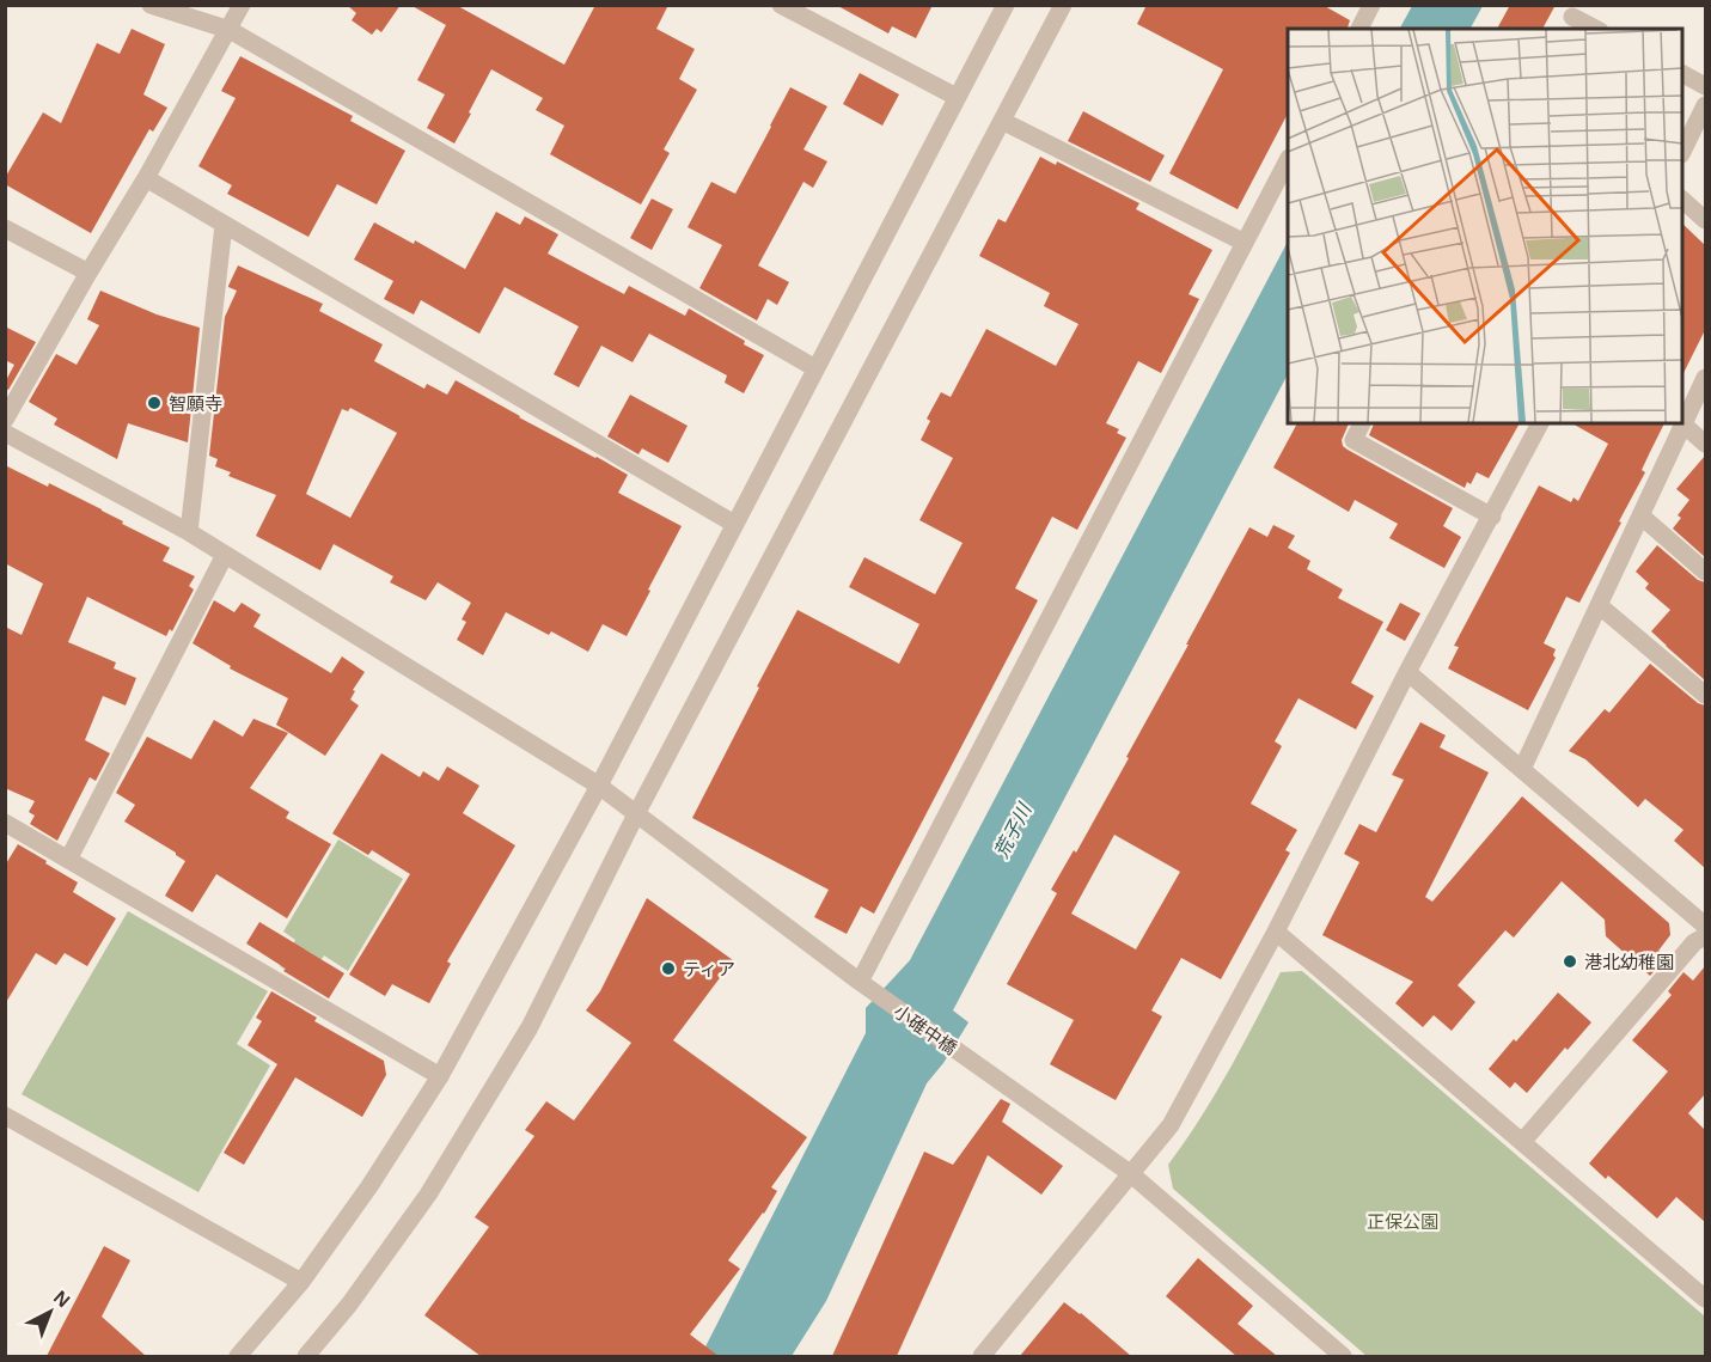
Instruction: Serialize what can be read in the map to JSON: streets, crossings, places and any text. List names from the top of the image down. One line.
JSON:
{"streets":{"street":["小碓中橋"]},"water":["荒子川"],"parks":["正保公園"],"places":["智願寺","港北幼稚園","ティア"],"north":"top right"}
